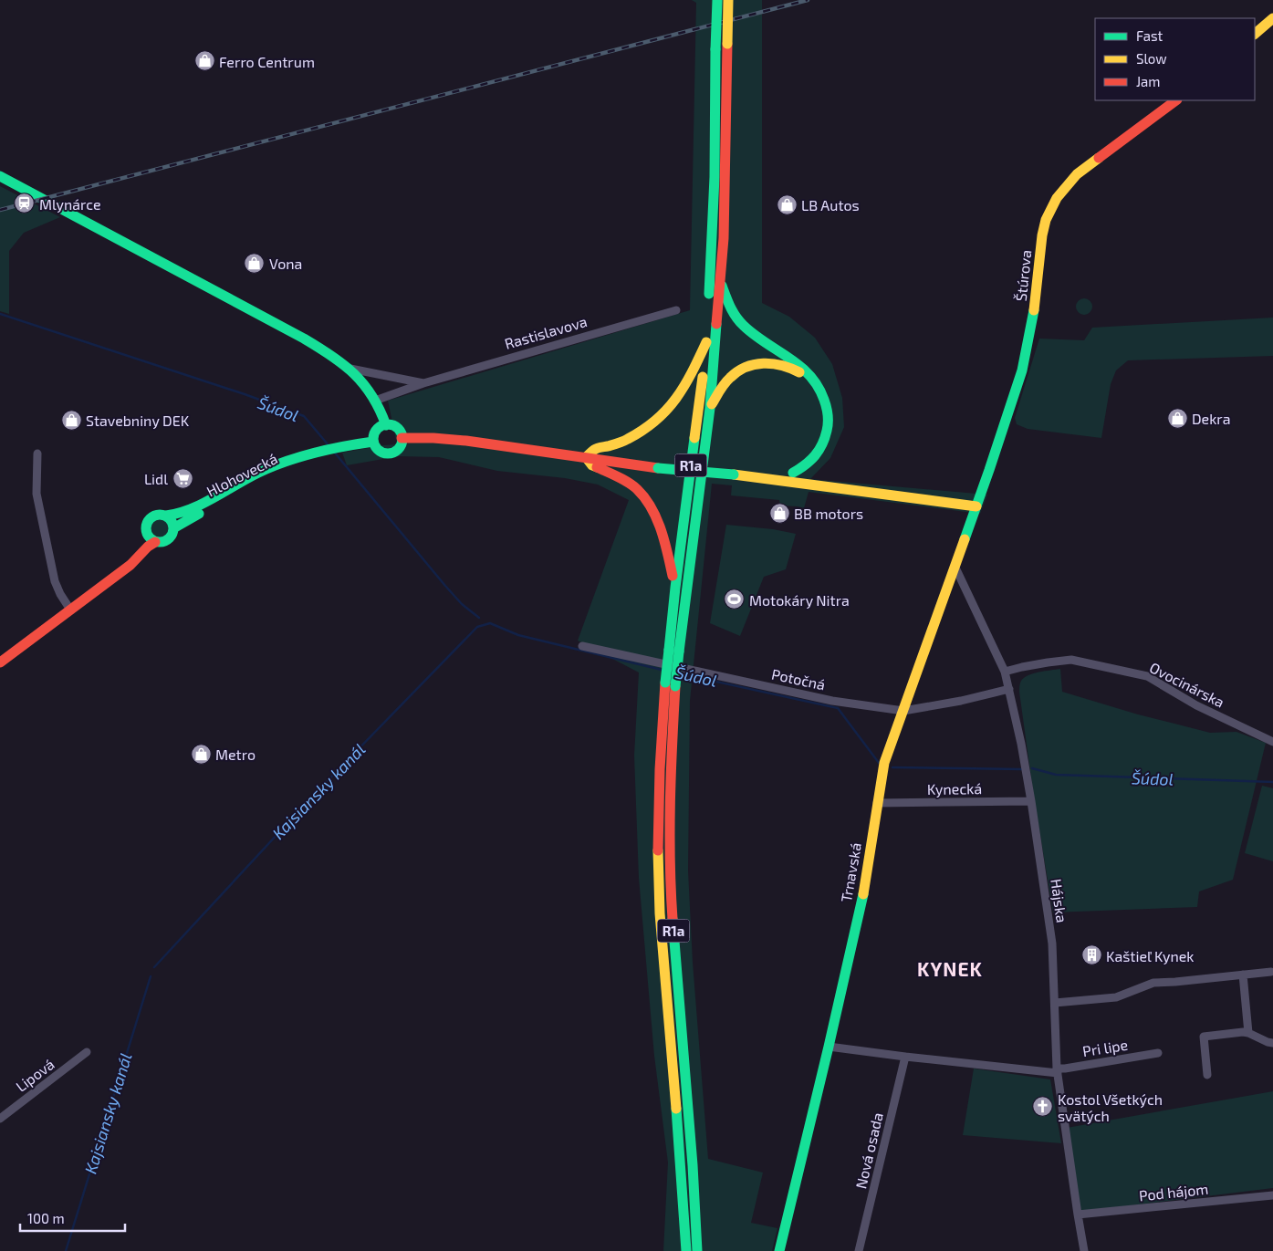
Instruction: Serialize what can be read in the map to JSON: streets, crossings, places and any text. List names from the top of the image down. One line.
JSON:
{"streets":{"main road":["Štúrova","R1a","Hlohovecká","Trnavská"],"street":["Rastislavova","Potočná","Ovocinárska","Kynecká","Hájska","Pri lipe","Lipová","Nová osada","Pod hájom"]},"crossings":[["Štúrova","Trnavská"],["Potočná","Trnavská"],["Potočná","Hájska"],["Ovocinárska","Hájska"],["Kynecká","Trnavská"],["Kynecká","Hájska"],["Trnavská","Hájska"],["Hájska","Pri lipe"],["Hájska","Pod hájom"]],"districts":["KYNEK"],"water":["Šúdol","Kajsiansky kanál"],"places":{"shop":["Ferro Centrum","LB Autos","Vona","Dekra","Stavebniny DEK","BB motors","Metro"],"station":["Mlynárce"],"supermarket":["Lidl"],"sports":["Motokáry Nitra"],"building":["Kaštieľ Kynek"],"church":["Kostol Všetkých svätých"]},"legend":["Fast","Slow","Jam"],"scale_bar":"100 m"}
